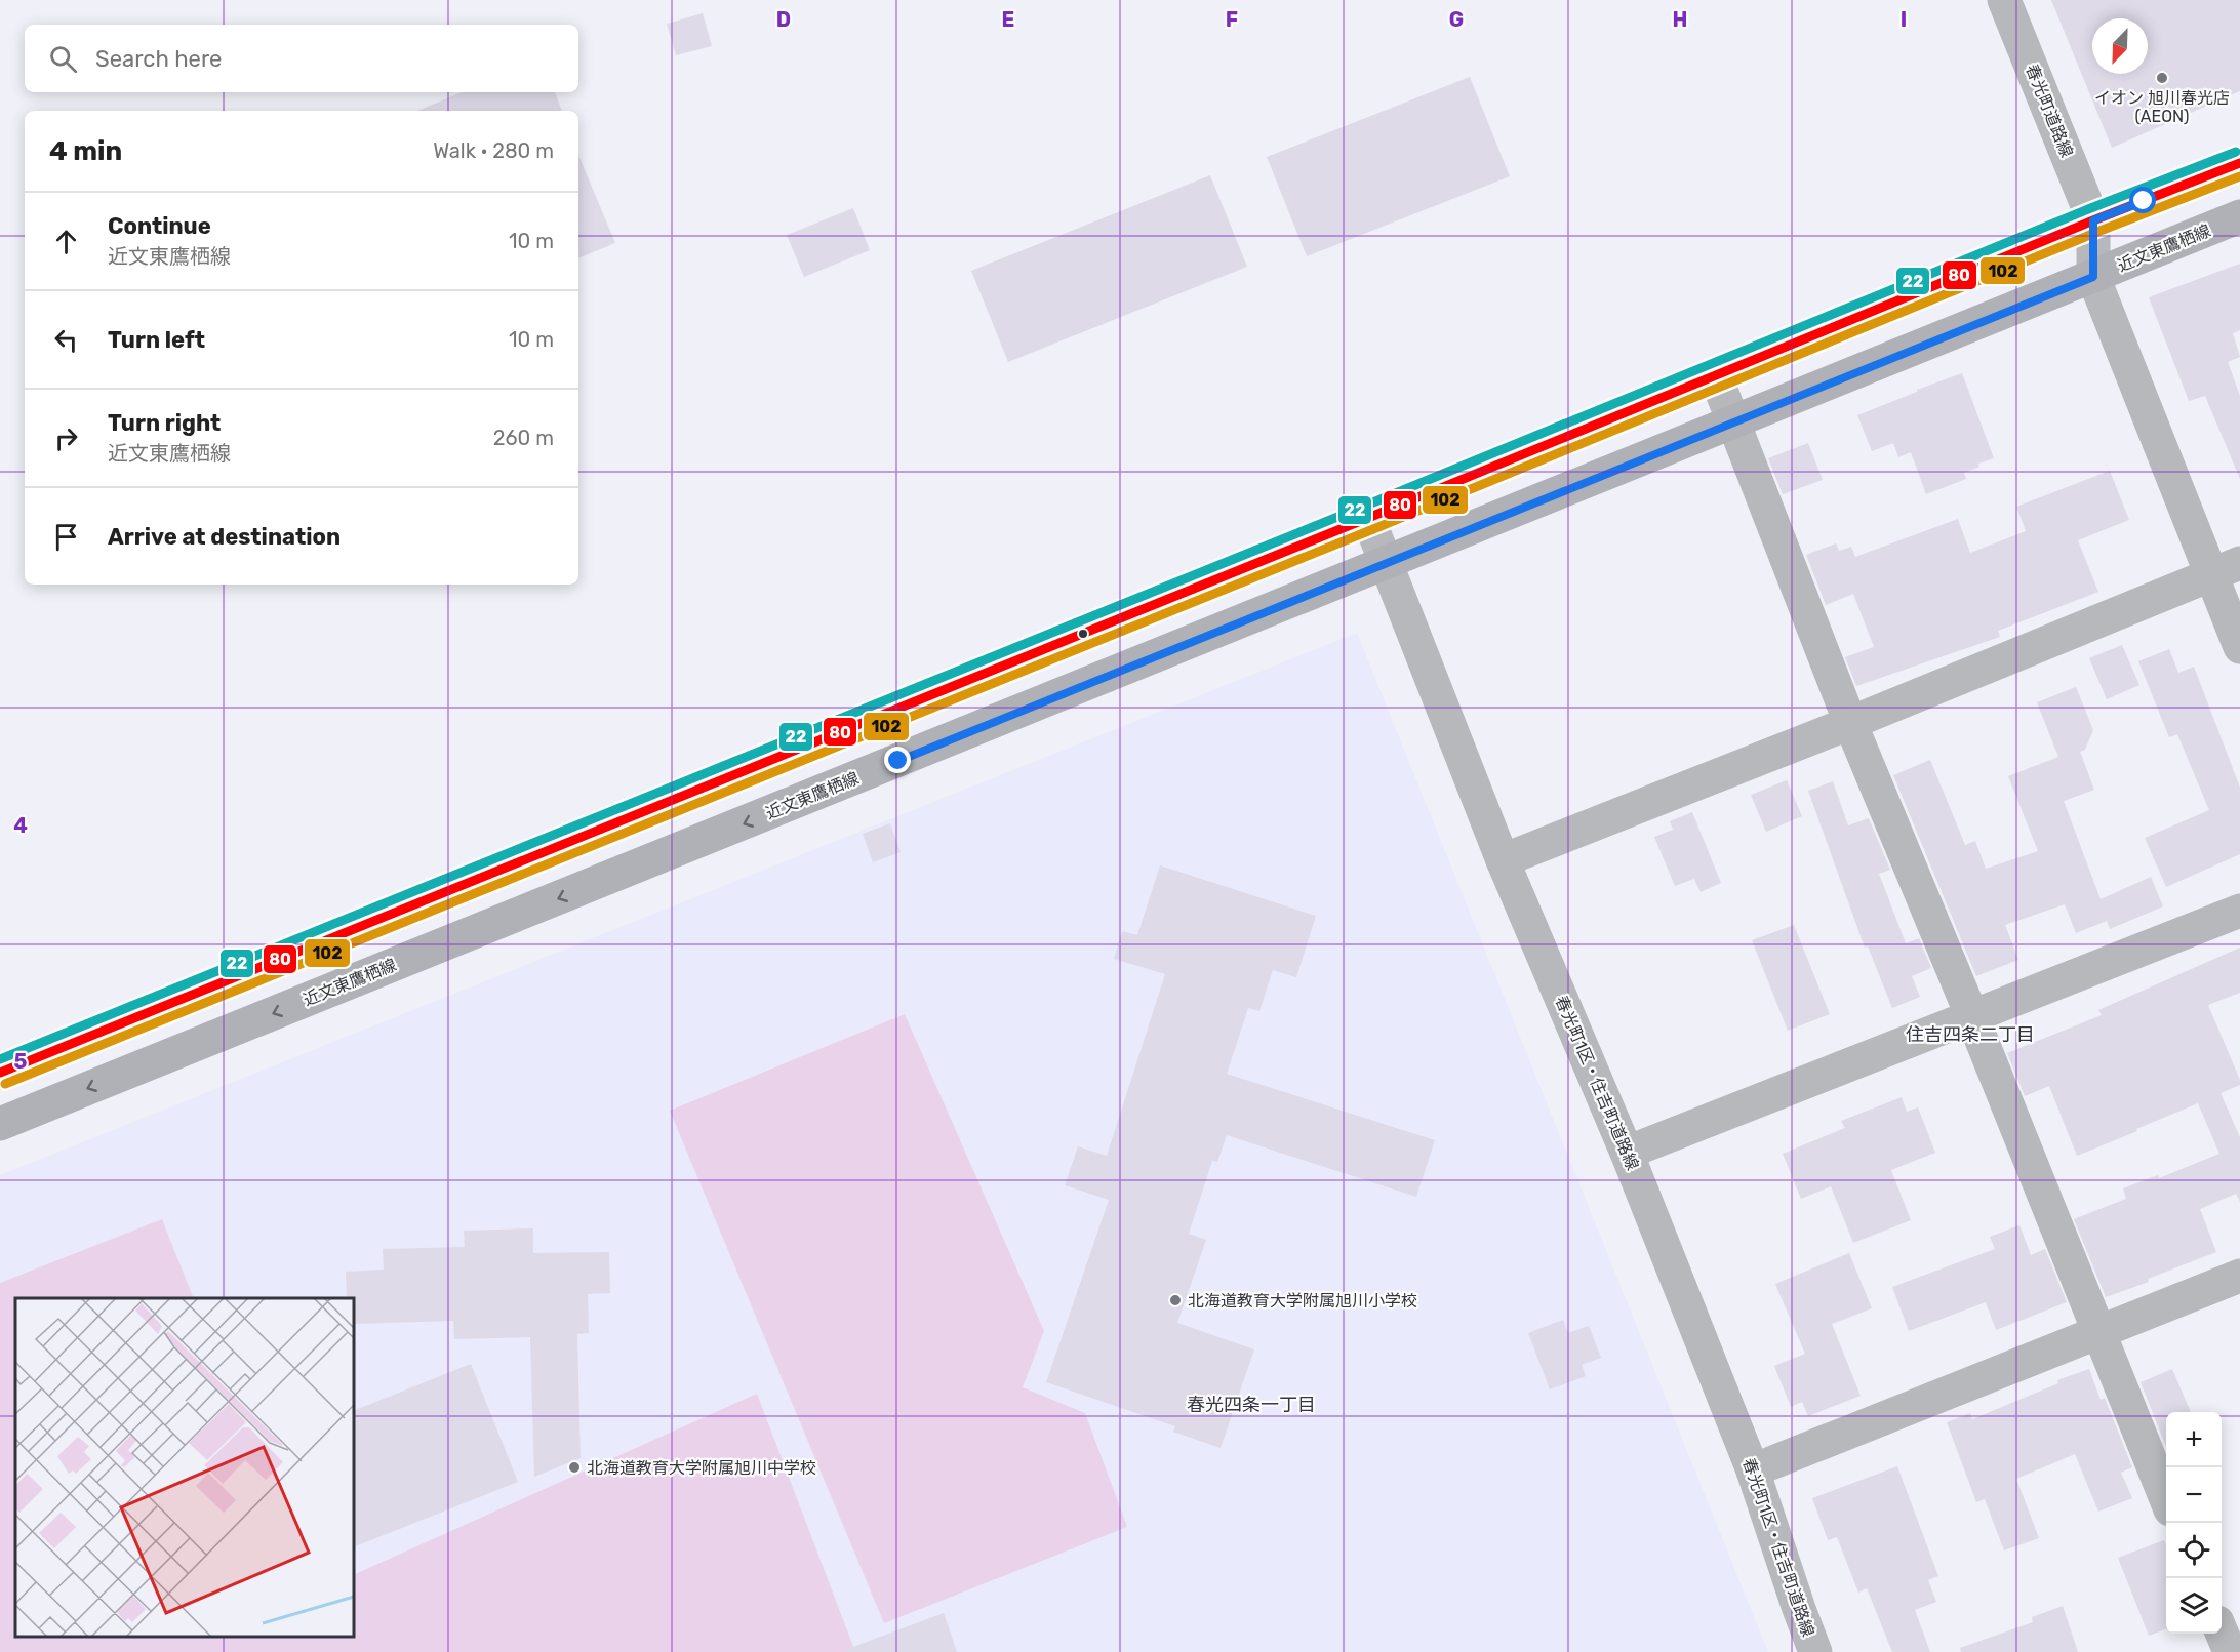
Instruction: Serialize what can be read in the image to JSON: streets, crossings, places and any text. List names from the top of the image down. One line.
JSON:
{"streets":{"main road":["近文東鷹栖線"],"street":["春光町道路線","春光町1区・住吉町道路線"]},"crossings":[["近文東鷹栖線","春光町1区・住吉町道路線"]],"districts":["住吉四条二丁目","春光四条一丁目"],"places":["イオン 旭川春光店 (AEON)","北海道教育大学附属旭川小学校","北海道教育大学附属旭川中学校"],"lines":["transit line 22","transit line 80","transit line 102"],"north":"bottom left","page":{"search":"Search here","heading":["4 min","Walk · 280 m"],"list":[["Continue","近文東鷹栖線","10 m"],["Turn left","10 m"],["Turn right","近文東鷹栖線","260 m"],"Arrive at destination"],"map_buttons":["+","−"]},"grid":{"columns":["D","E","F","G","H","I"],"rows":["4","5"]}}
